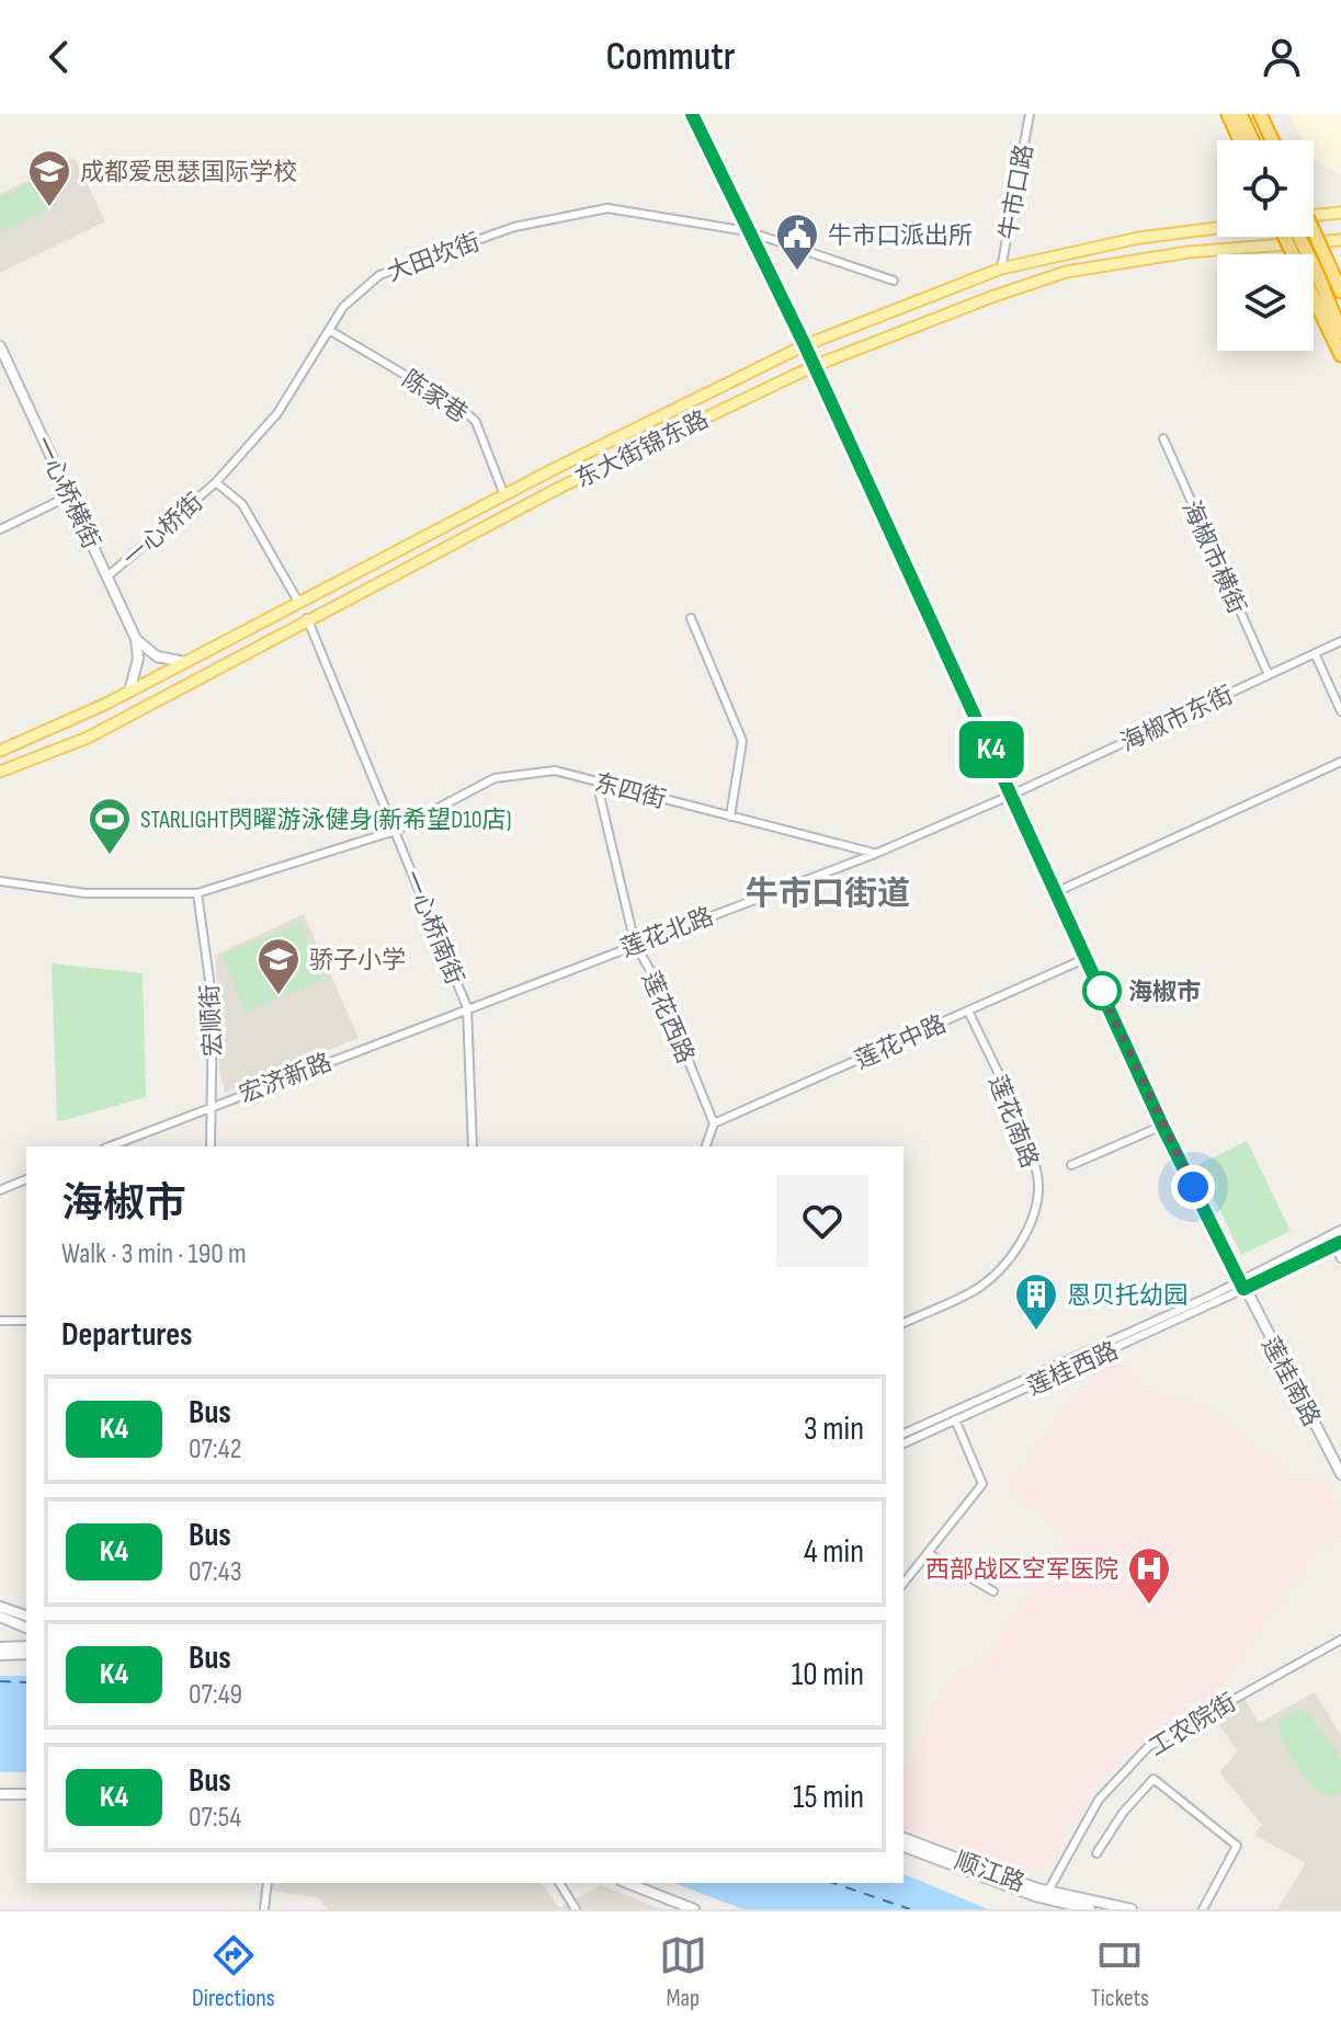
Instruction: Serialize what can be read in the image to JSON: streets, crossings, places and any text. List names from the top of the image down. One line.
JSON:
{"streets":{"main road":["东大街锦东路"],"street":["牛市口路","大田坎街","陈家巷","一心桥横街","一心桥街","海椒市横街","海椒市东街","东四街","一心桥南街","莲花北路","莲花西路","宏顺街","莲花中路","宏济新路","莲花南路","莲桂西路","莲桂南路","工农院街","顺江路"]},"crossings":[["牛市口路","东大街锦东路"],["大田坎街","陈家巷"],["大田坎街","一心桥街"],["大田坎街","莲桂南路"],["陈家巷","东大街锦东路"],["东大街锦东路","一心桥横街"],["东大街锦东路","一心桥南街"],["东大街锦东路","莲桂南路"],["一心桥横街","一心桥街"],["海椒市横街","海椒市东街"],["海椒市东街","莲花北路"],["海椒市东街","莲桂南路"],["东四街","一心桥南街"],["东四街","莲花北路"],["东四街","莲花西路"],["东四街","宏顺街"],["一心桥南街","莲花北路"],["一心桥南街","宏济新路"],["莲花北路","莲花西路"],["莲花北路","宏济新路"],["莲花北路","莲桂南路"],["莲花西路","莲花中路"],["宏顺街","宏济新路"],["莲花中路","莲花南路"],["莲花中路","莲桂南路"],["莲桂西路","莲桂南路"],["工农院街","顺江路"]],"districts":["牛市口街道"],"places":{"school or university":["成都爱思瑟国际学校","骄子小学"],"public building":["牛市口派出所"],"sports":["STARLIGHT閃曜游泳健身(新希望D10店)"],"other":["海椒市"],"building":["恩贝托幼园"],"hospital":["西部战区空军医院"]},"lines":["bus line K4"],"page":{"header":"Commutr","on_map":"K4","heading":[["海椒市","Walk · 3 min · 190 m"],"Departures"],"list":[{"mark":"K4","name":"Bus","note":"07:42","value":"3 min"},{"mark":"K4","name":"Bus","note":"07:43","value":"4 min"},{"mark":"K4","name":"Bus","note":"07:49","value":"10 min"},{"mark":"K4","name":"Bus","note":"07:54","value":"15 min"}],"tabs":["Directions","Map","Tickets"]}}
